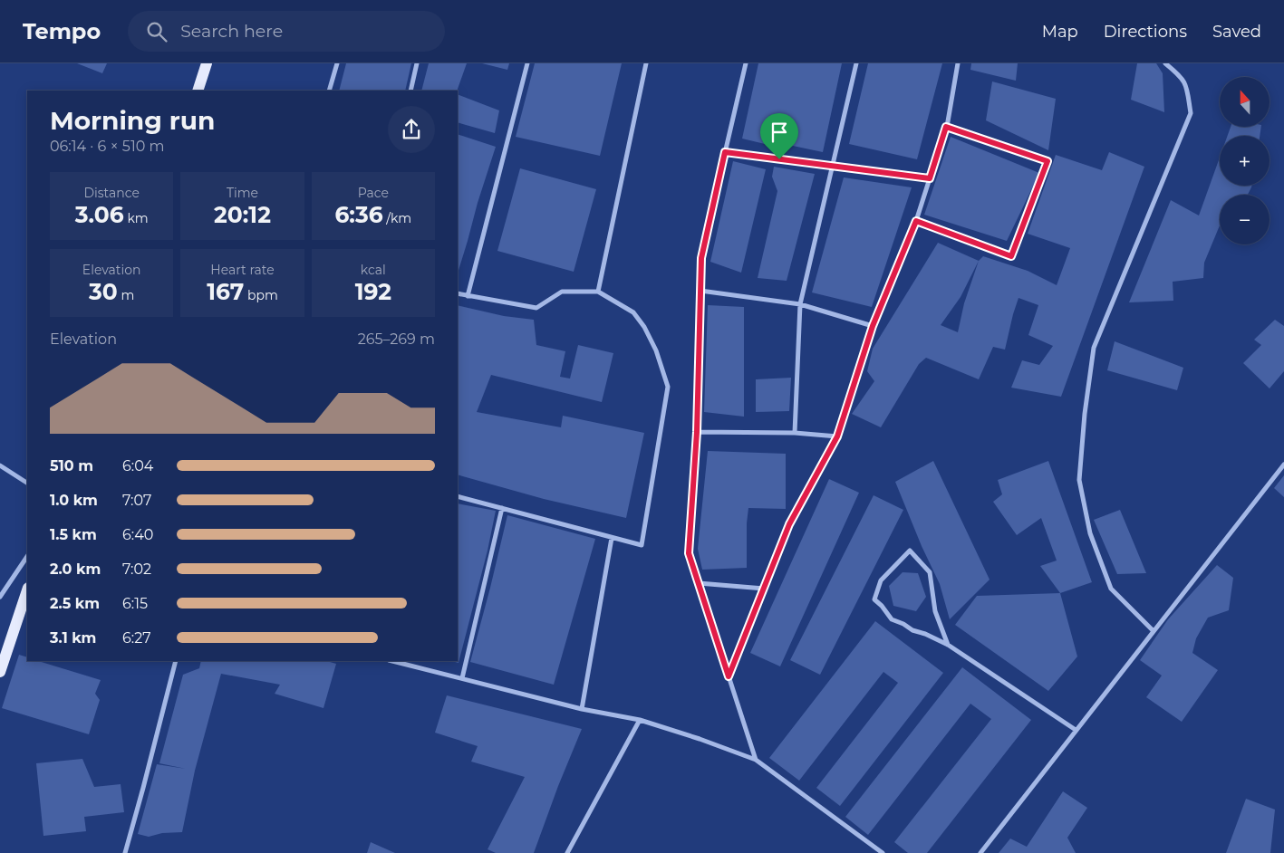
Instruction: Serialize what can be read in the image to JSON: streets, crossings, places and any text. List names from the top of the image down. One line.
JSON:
{"north":"top","page":{"header":"Tempo","search":"Search here","nav":["Map","Directions","Saved"],"map_buttons":["+","−"],"heading":["Morning run","06:14 · 6 × 510 m"],"stats":[["Distance","3.06 km"],["Time","20:12"],["Pace","6:36 /km"],["Elevation","30 m"],["Heart rate","167 bpm"],["kcal","192"]],"chart":["Elevation","265–269 m"],"list":[{"name":"510 m","note":"6:04"},{"name":"1.0 km","note":"7:07"},{"name":"1.5 km","note":"6:40"},{"name":"2.0 km","note":"7:02"},{"name":"2.5 km","note":"6:15"},{"name":"3.1 km","note":"6:27"}]}}
